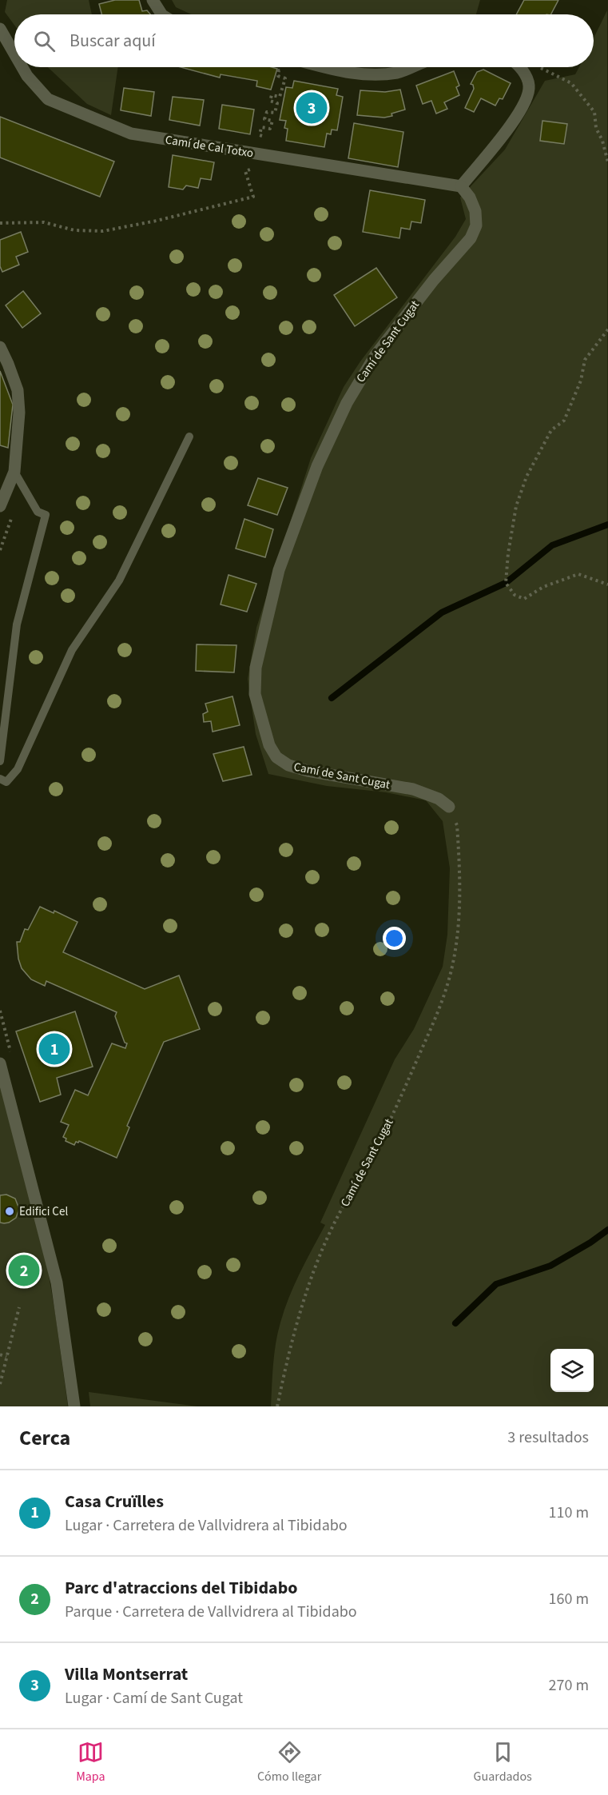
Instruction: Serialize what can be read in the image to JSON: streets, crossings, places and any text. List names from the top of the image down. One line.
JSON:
{"streets":{"street":["Camí de Cal Totxo","Camí de Sant Cugat"]},"crossings":[["Camí de Cal Totxo","Camí de Sant Cugat"]],"places":["Edifici Cel"],"page":{"search":"Buscar aquí","pins":["3","1","2"],"heading":["Cerca","3 resultados"],"list":[{"mark":"1","name":"Casa Cruïlles","note":"Lugar · Carretera de Vallvidrera al Tibidabo","value":"110 m"},{"mark":"2","name":"Parc d'atraccions del Tibidabo","note":"Parque · Carretera de Vallvidrera al Tibidabo","value":"160 m"},{"mark":"3","name":"Villa Montserrat","note":"Lugar · Camí de Sant Cugat","value":"270 m"}],"nav":["Mapa","Cómo llegar","Guardados"]}}
